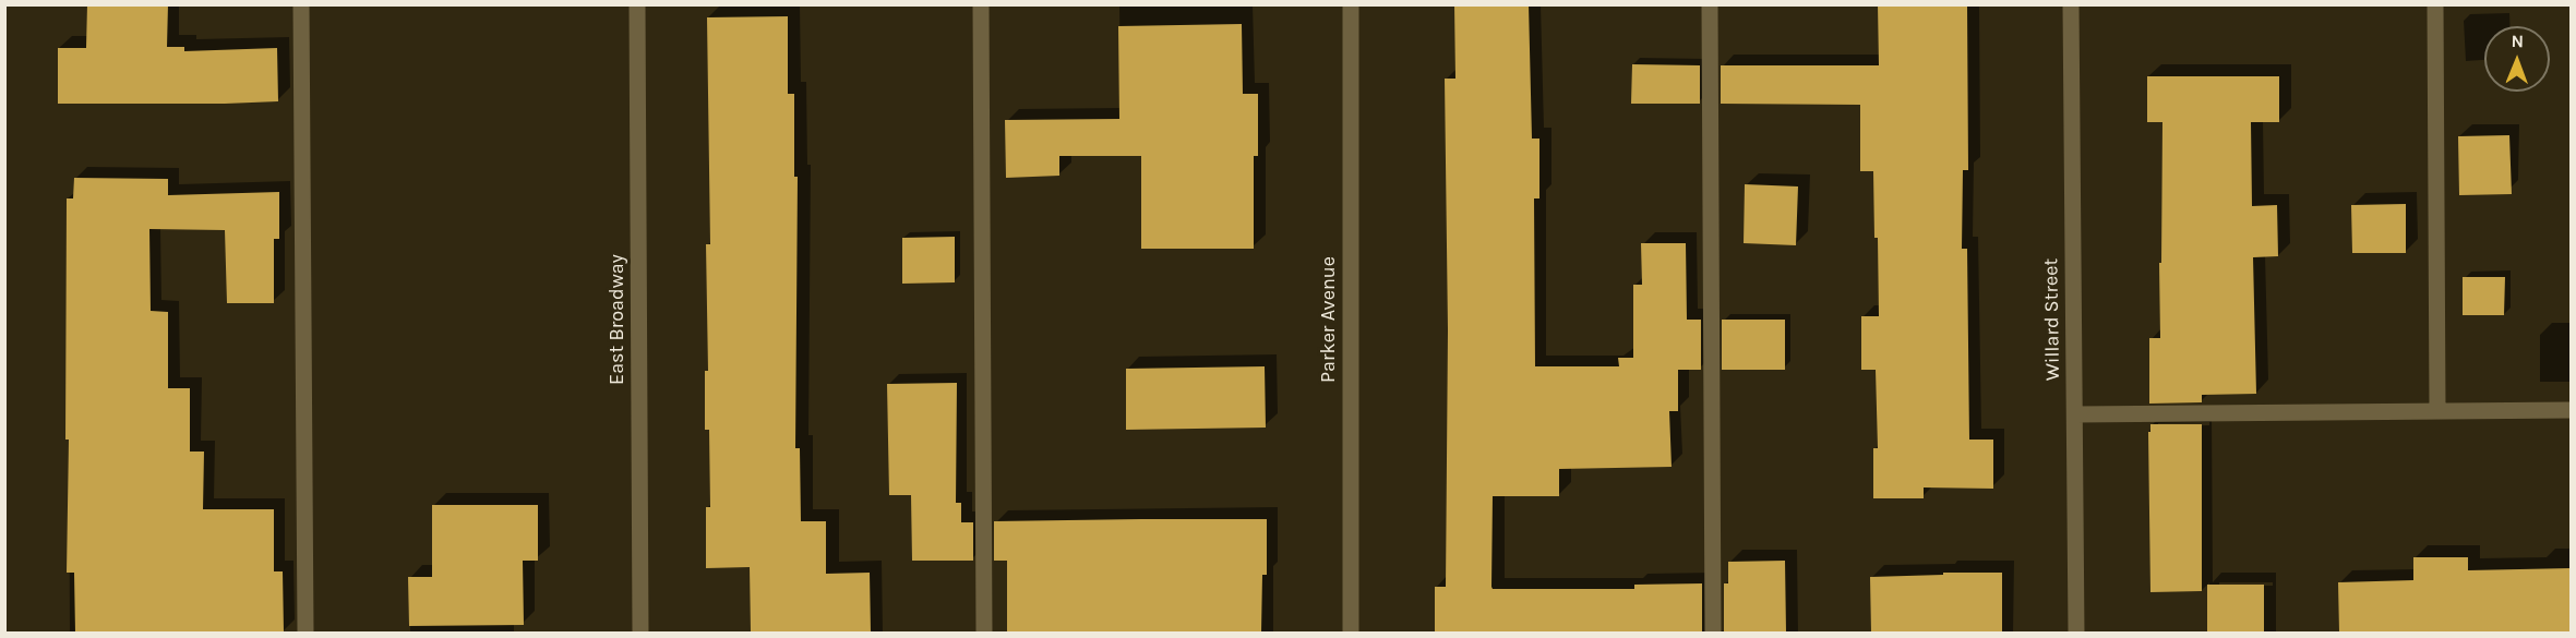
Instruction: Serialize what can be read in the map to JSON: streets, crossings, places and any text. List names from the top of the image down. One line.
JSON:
{"streets":{"street":["East Broadway","Parker Avenue","Willard Street"]},"north":"top"}
